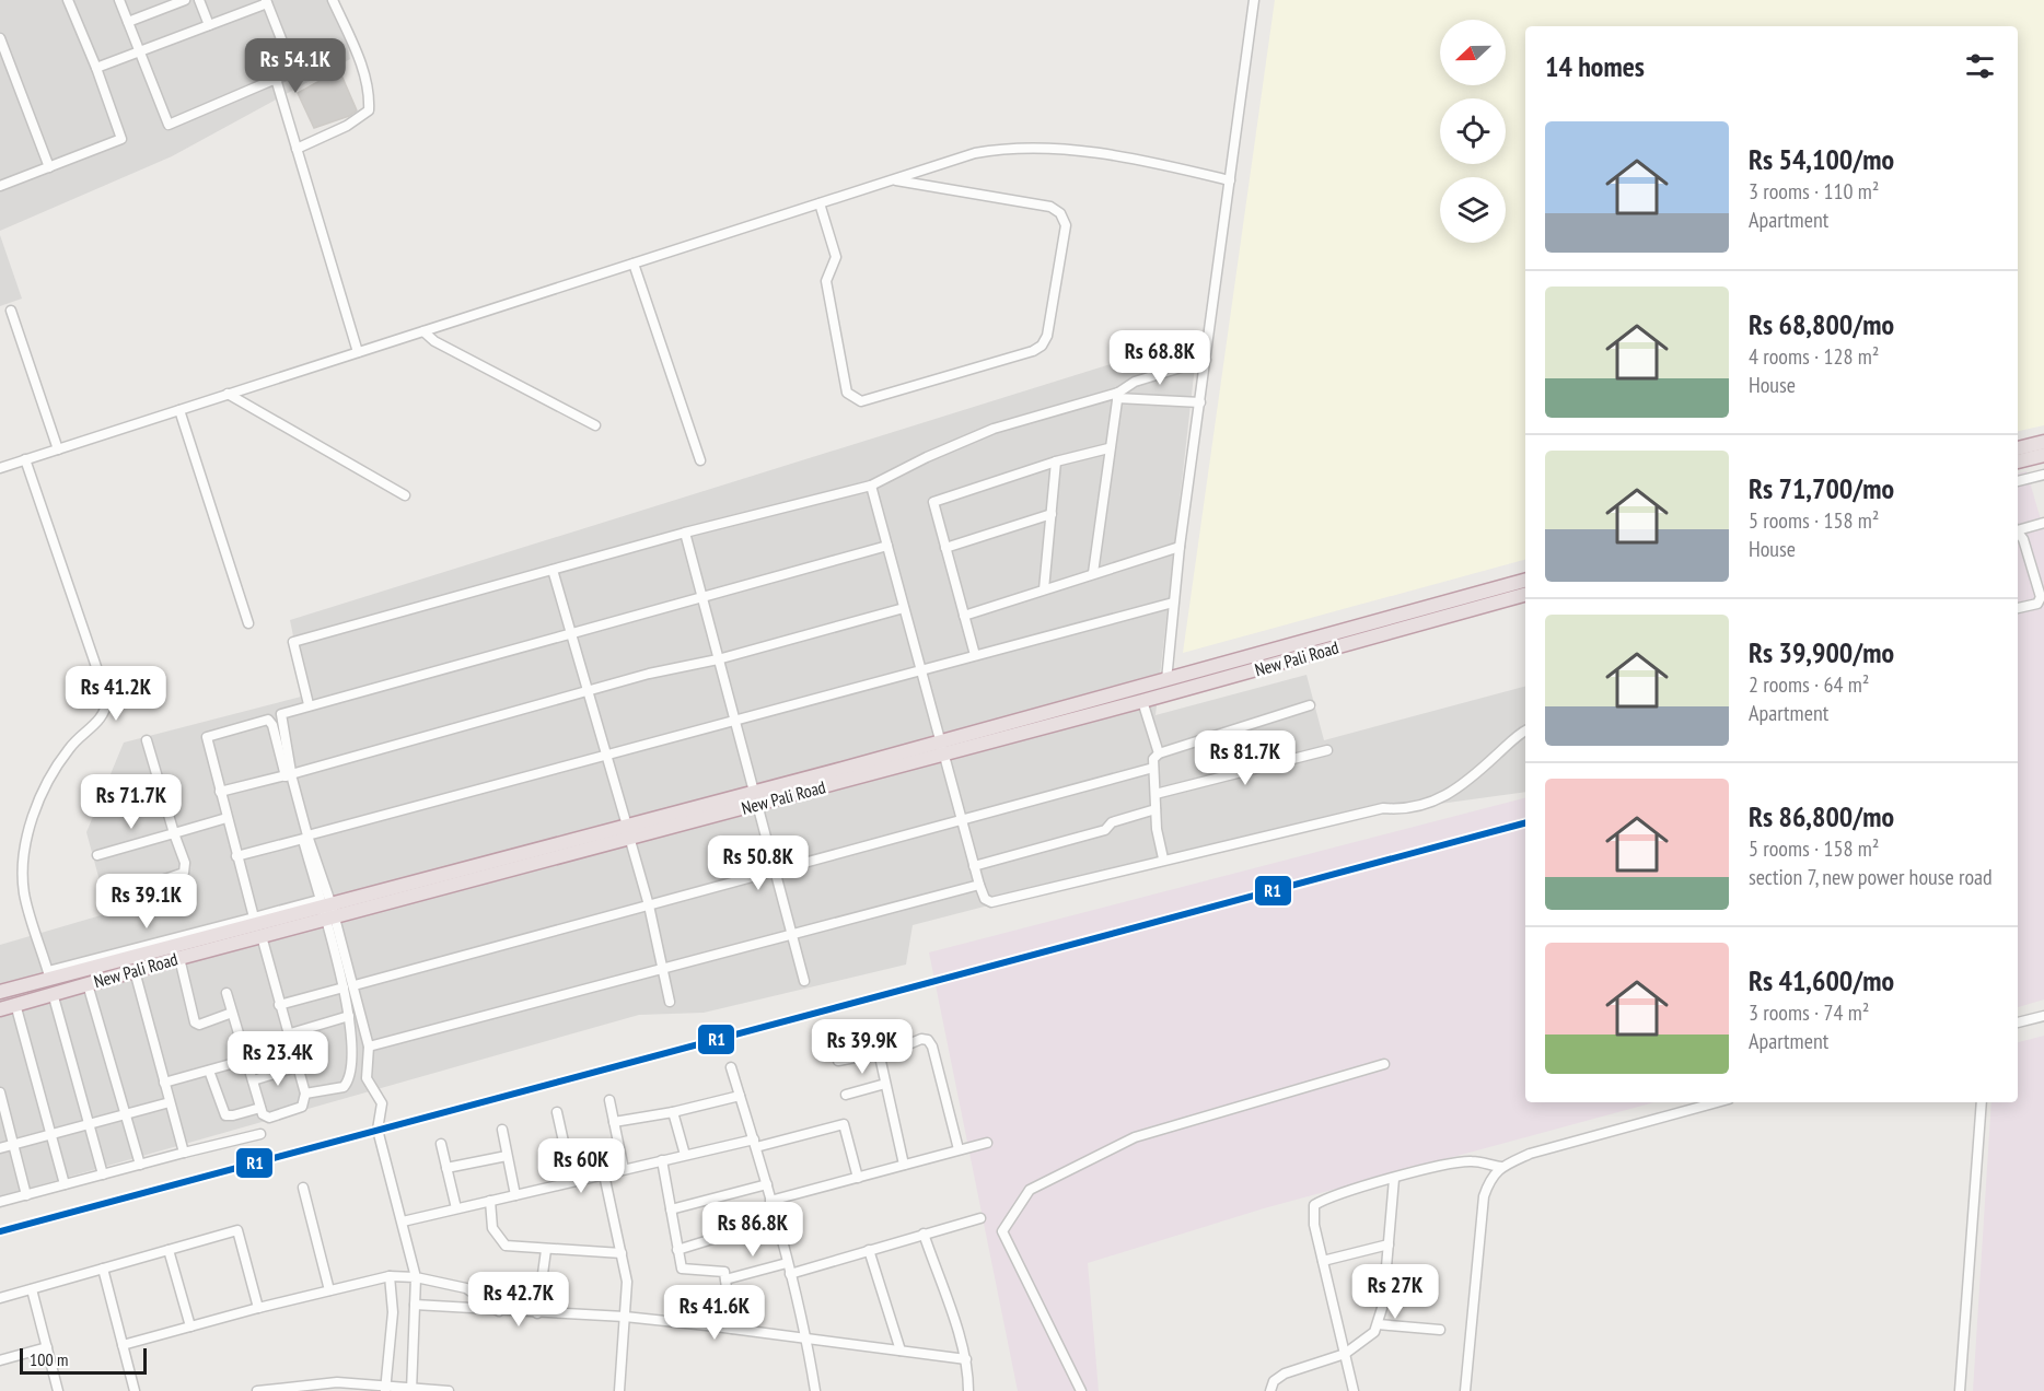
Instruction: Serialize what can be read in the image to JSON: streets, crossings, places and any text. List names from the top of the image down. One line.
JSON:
{"streets":{"highway":["New Pali Road"]},"lines":["transit line R1"],"scale_bar":"100 m","north":"left","page":{"heading":"14 homes","price":["Rs 54.1K","Rs 68.8K","Rs 41.2K","Rs 81.7K","Rs 71.7K","Rs 50.8K","Rs 39.1K","Rs 39.9K","Rs 23.4K","Rs 60K","Rs 86.8K","Rs 27K","Rs 42.7K","Rs 41.6K"],"list":[{"name":"Rs 54,100/mo","note":"3 rooms · 110 m² · Apartment"},{"name":"Rs 68,800/mo","note":"4 rooms · 128 m² · House"},{"name":"Rs 71,700/mo","note":"5 rooms · 158 m² · House"},{"name":"Rs 39,900/mo","note":"2 rooms · 64 m² · Apartment"},{"name":"Rs 86,800/mo","note":"5 rooms · 158 m² · section 7, new power house road"},{"name":"Rs 41,600/mo","note":"3 rooms · 74 m² · Apartment"}],"scale":"100 m"}}
